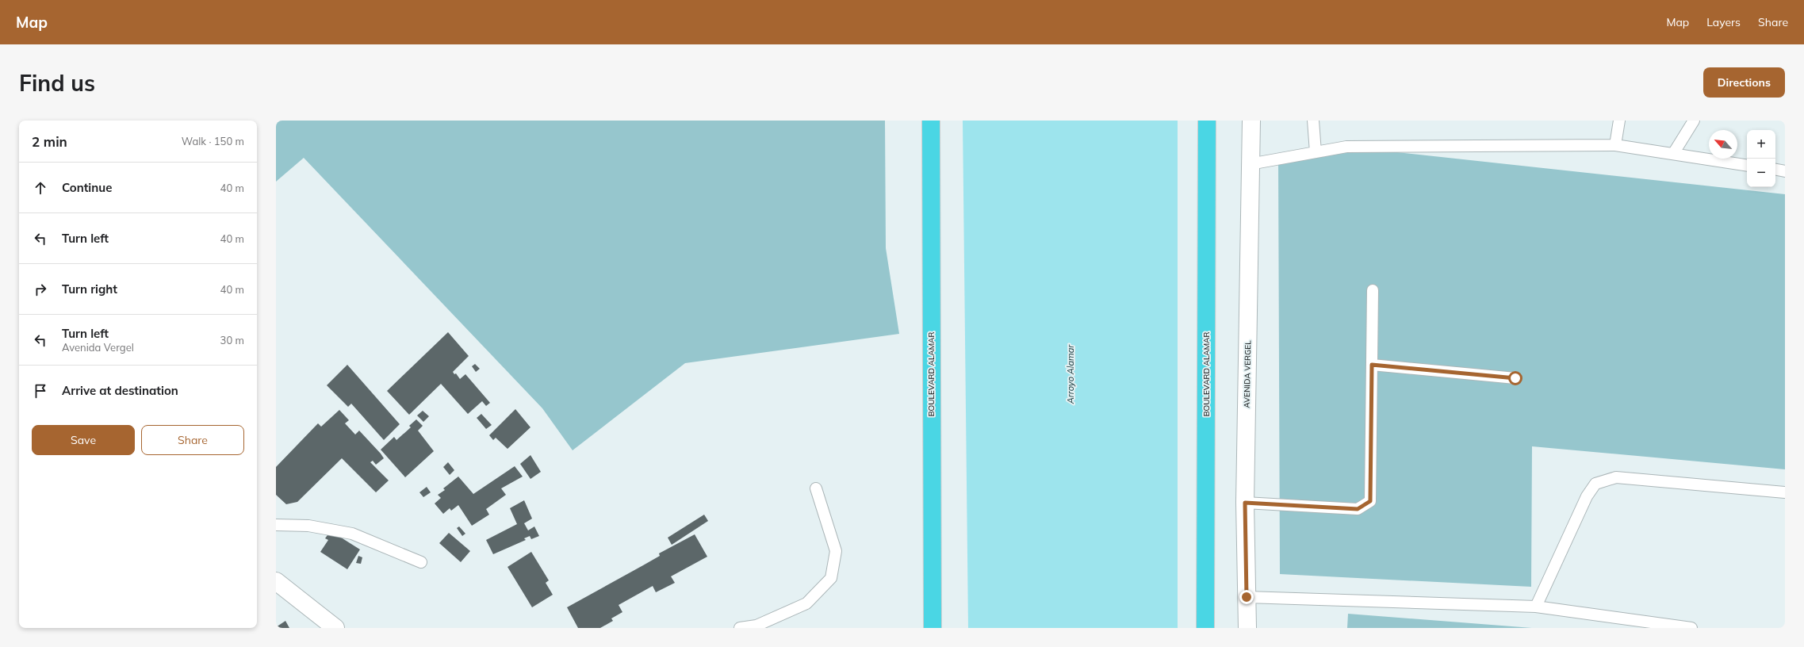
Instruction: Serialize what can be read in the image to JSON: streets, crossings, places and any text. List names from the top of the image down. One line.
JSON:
{"streets":{"highway":["BOULEVARD ALAMAR"],"street":["AVENIDA VERGEL"]},"water":["Arroyo Alamar"],"north":"top left","page":{"header":"Map","nav":["Map","Layers","Share"],"buttons":["Directions",["Save","Share"]],"title":"Find us","heading":["2 min","Walk · 150 m"],"map_buttons":["+","−"],"list":[["Continue","40 m"],["Turn left","40 m"],["Turn right","40 m"],["Turn left","Avenida Vergel","30 m"],"Arrive at destination"]}}
